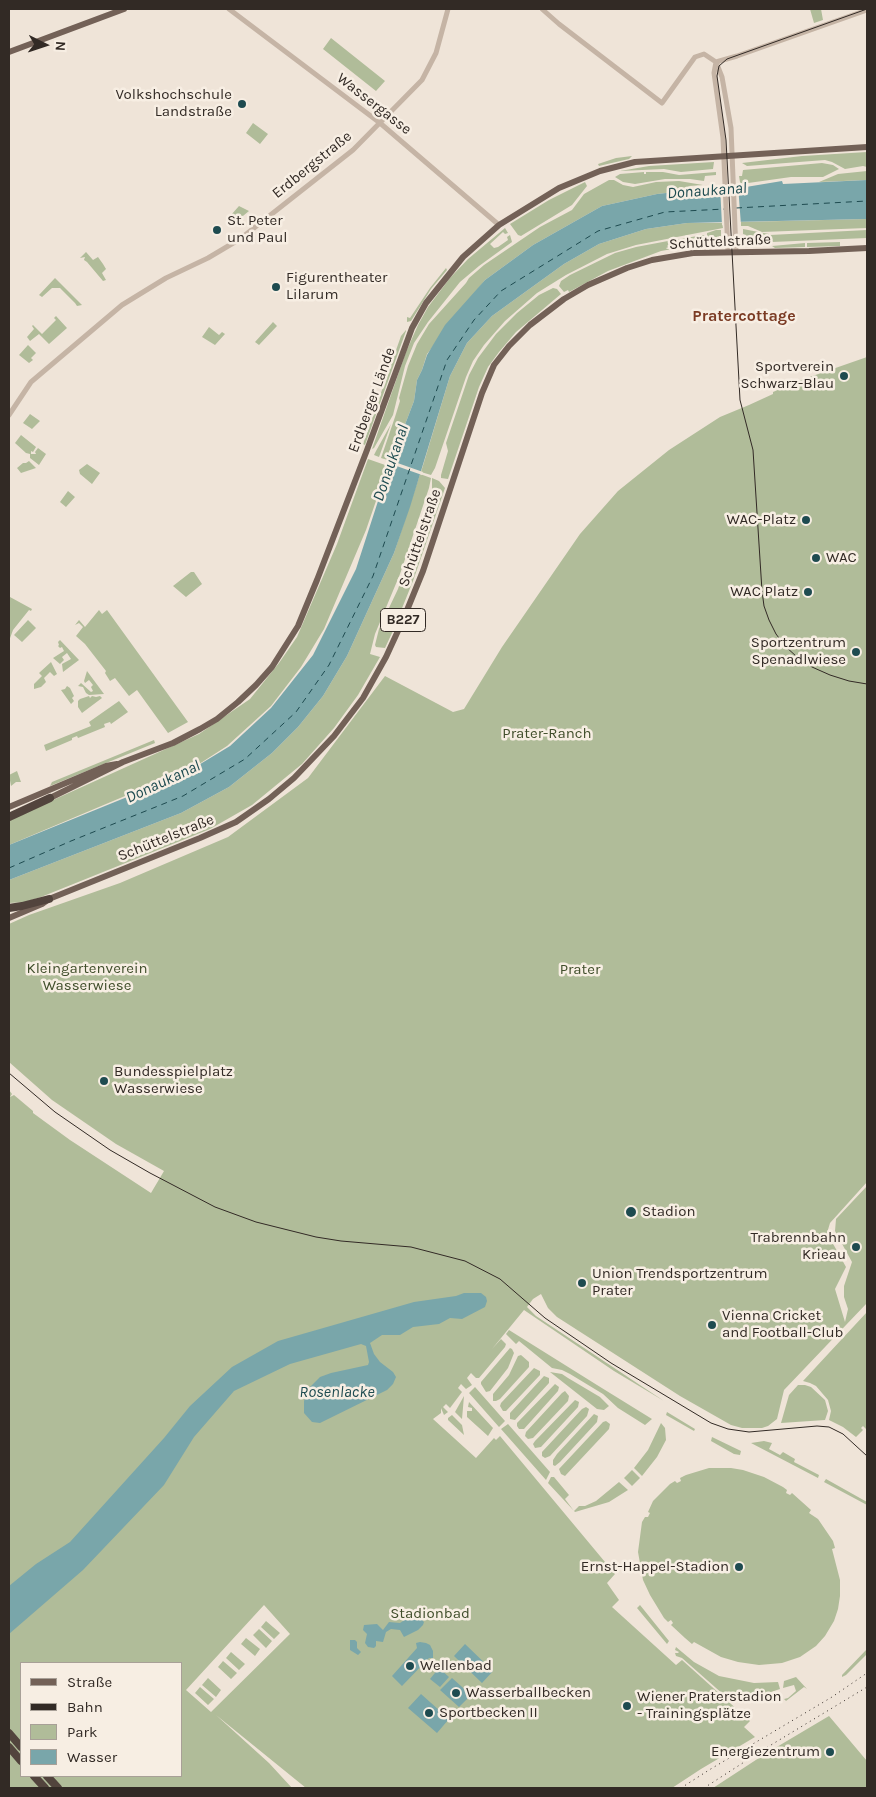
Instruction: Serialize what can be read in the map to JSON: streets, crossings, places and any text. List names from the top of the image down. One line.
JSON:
{"streets":{"main road":["Schüttelstraße","Erdberger Lände","B227"],"street":["Wassergasse","Erdbergstraße"]},"crossings":[["Wassergasse","Erdbergstraße"],["Wassergasse","Erdberger Lände"]],"districts":["Pratercottage"],"water":["Donaukanal","Rosenlacke"],"parks":["Prater-Ranch","Kleingartenverein Wasserwiese","Prater","Stadionbad"],"places":["Volkshochschule Landstraße","St. Peter und Paul","Figurentheater Lilarum","Sportverein Schwarz-Blau","WAC-Platz","WAC","WAC Platz","Sportzentrum Spenadlwiese","Bundesspielplatz Wasserwiese","Stadion","Trabrennbahn Krieau","Union Trendsportzentrum Prater","Vienna Cricket and Football-Club","Ernst-Happel-Stadion","Wellenbad","Wasserballbecken","Wiener Praterstadion - Trainingsplätze","Sportbecken II","Energiezentrum"],"legend":["Straße","Bahn","Park","Wasser"],"north":"right"}
